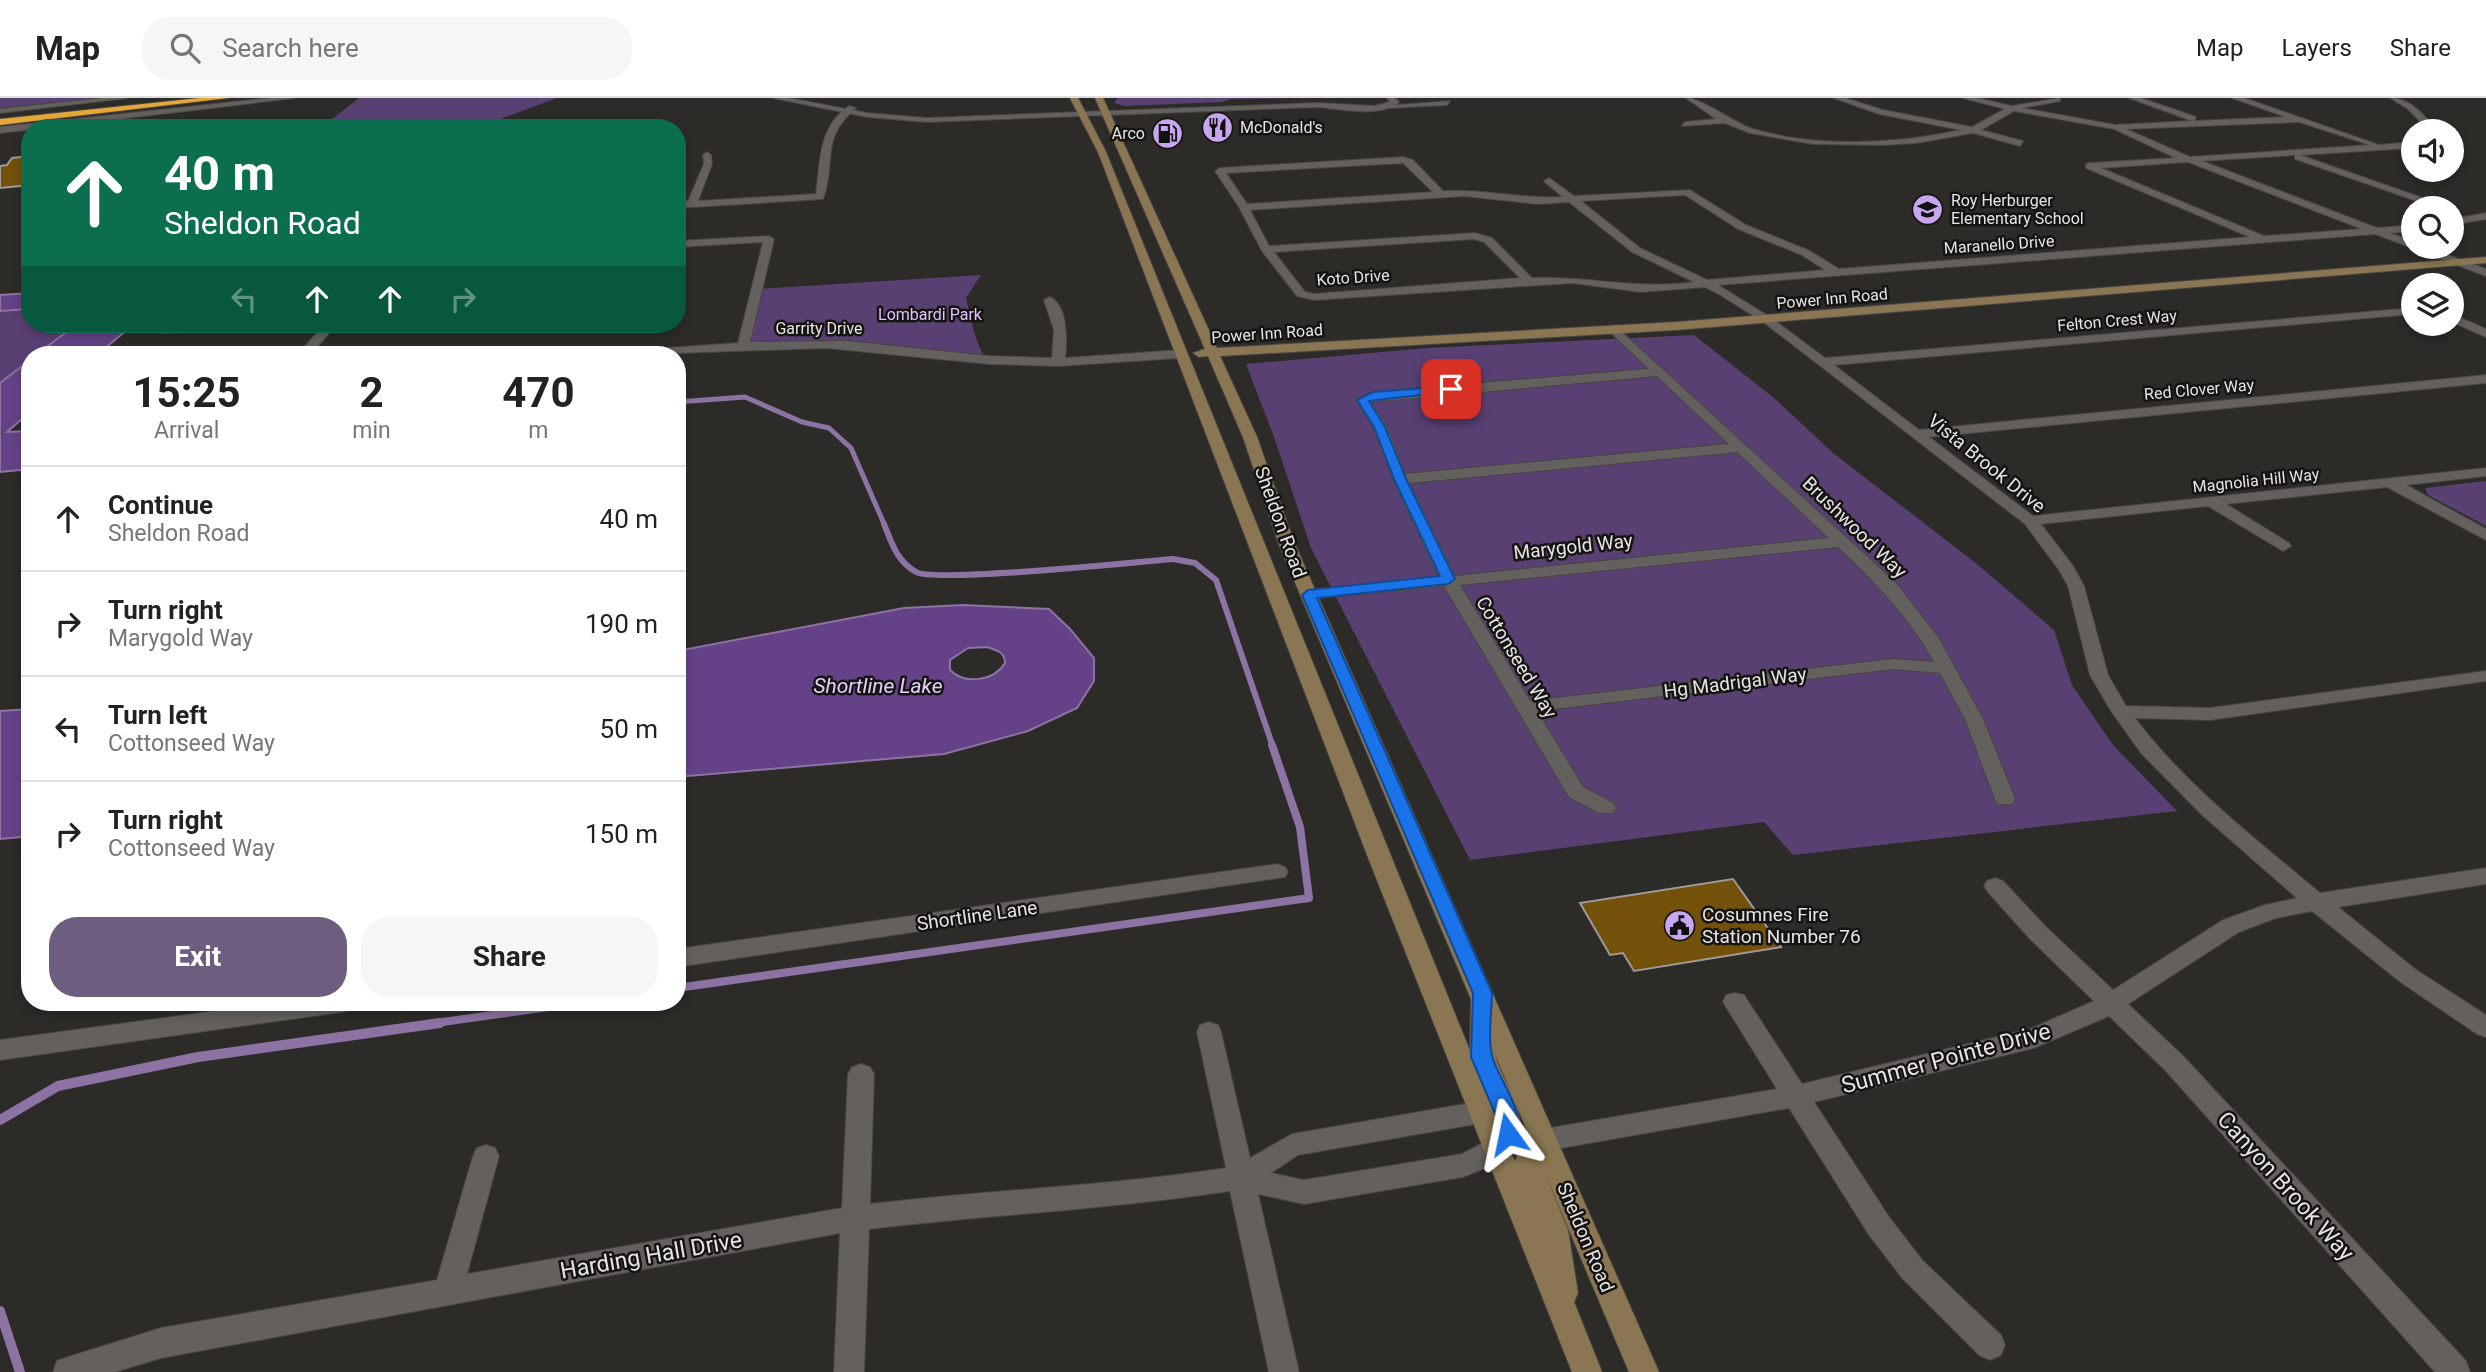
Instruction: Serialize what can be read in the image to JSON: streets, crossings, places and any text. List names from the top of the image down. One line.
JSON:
{"streets":{"main road":["Power Inn Road","Sheldon Road"],"street":["Maranello Drive","Koto Drive","Felton Crest Way","Garrity Drive","Red Clover Way","Vista Brook Drive","Magnolia Hill Way","Brushwood Way","Marygold Way","Cottonseed Way","Hg Madrigal Way","Shortline Lane","Summer Pointe Drive","Canyon Brook Way","Harding Hall Drive"]},"crossings":[["Maranello Drive","Koto Drive"],["Maranello Drive","Vista Brook Drive"],["Koto Drive","Vista Brook Drive"],["Power Inn Road","Garrity Drive"],["Power Inn Road","Vista Brook Drive"],["Power Inn Road","Sheldon Road"],["Power Inn Road","Brushwood Way"],["Felton Crest Way","Vista Brook Drive"],["Garrity Drive","Sheldon Road"],["Red Clover Way","Vista Brook Drive"],["Vista Brook Drive","Magnolia Hill Way"],["Vista Brook Drive","Summer Pointe Drive"],["Sheldon Road","Marygold Way"],["Sheldon Road","Summer Pointe Drive"],["Sheldon Road","Harding Hall Drive"],["Brushwood Way","Marygold Way"],["Brushwood Way","Cottonseed Way"],["Brushwood Way","Hg Madrigal Way"],["Marygold Way","Cottonseed Way"],["Cottonseed Way","Hg Madrigal Way"],["Summer Pointe Drive","Canyon Brook Way"]],"water":["Shortline Lake"],"parks":["Lombardi Park"],"places":{"restaurant":["McDonald's"],"fuel station":["Arco"],"school or university":["Roy Herburger Elementary School"],"public building":["Cosumnes Fire Station Number 76"]},"page":{"header":"Map","search":"Search here","nav":["Map","Layers","Share"],"turn":["40 m","Sheldon Road"],"eta":["15:25","Arrival","2","min","470","m"],"list":[{"name":"Continue","note":"Sheldon Road","value":"40 m"},{"name":"Turn right","note":"Marygold Way","value":"190 m"},{"name":"Turn left","note":"Cottonseed Way","value":"50 m"},{"name":"Turn right","note":"Cottonseed Way","value":"150 m"}],"buttons":["Exit","Share"]}}
